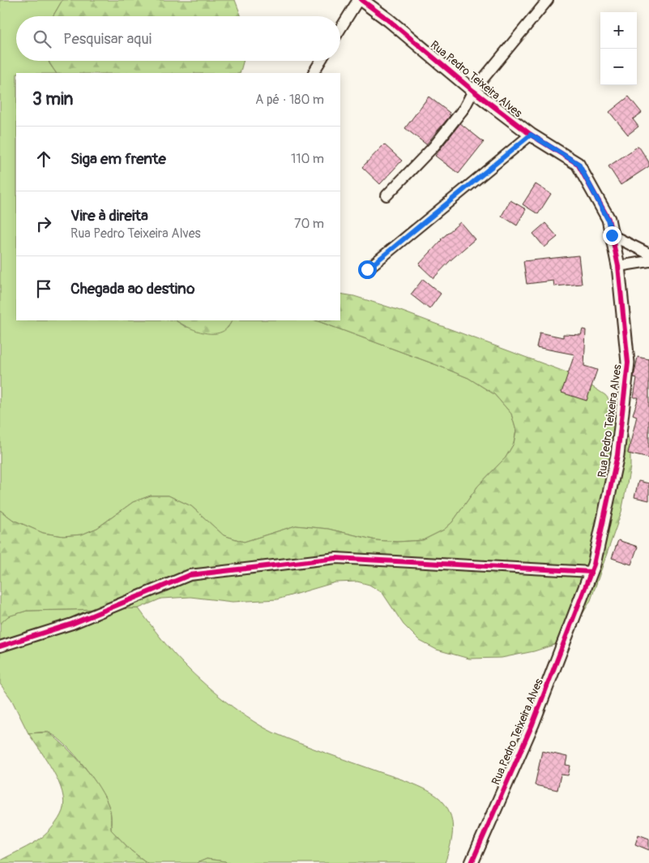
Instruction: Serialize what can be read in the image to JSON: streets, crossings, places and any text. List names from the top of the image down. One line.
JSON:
{"streets":{"street":["Rua Pedro Teixeira Alves"]},"page":{"map_buttons":["+","−"],"search":"Pesquisar aqui","heading":["3 min","A pé · 180 m"],"list":[["Siga em frente","110 m"],["Vire à direita","Rua Pedro Teixeira Alves","70 m"],"Chegada ao destino"]}}
